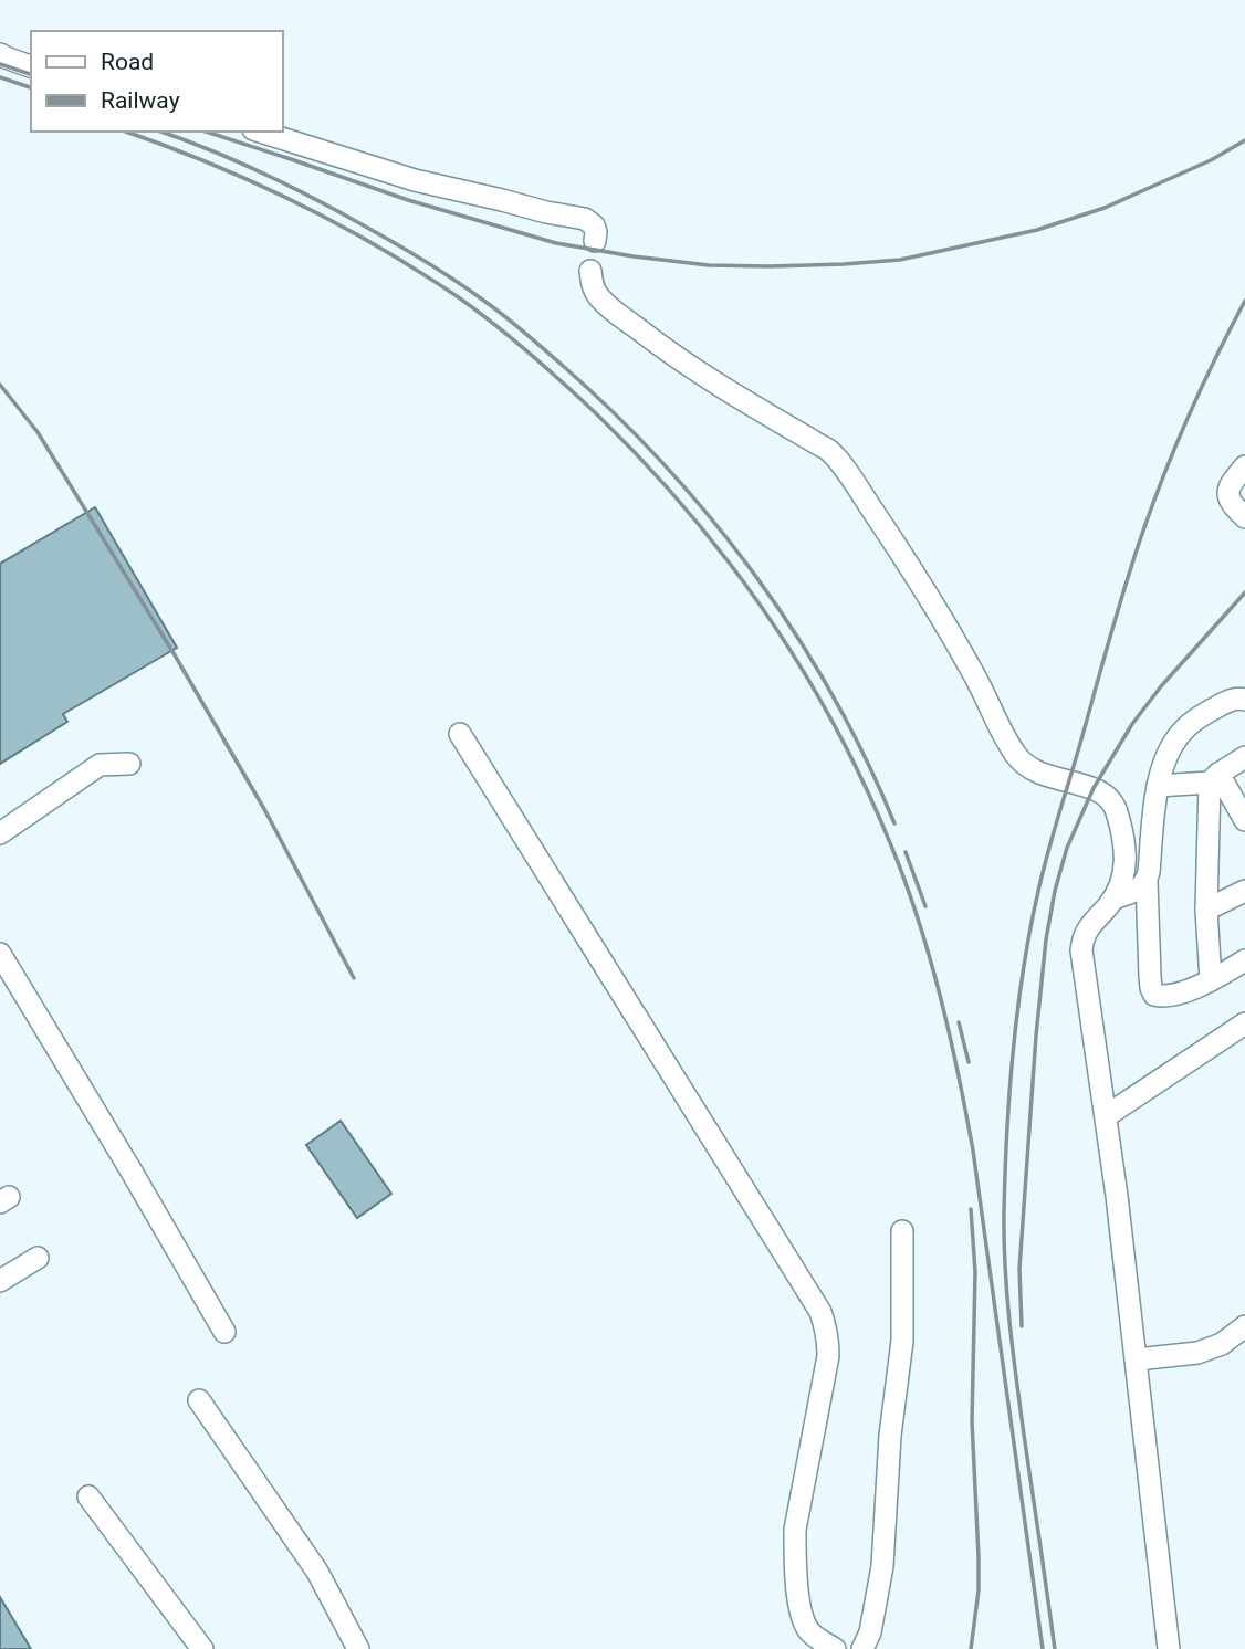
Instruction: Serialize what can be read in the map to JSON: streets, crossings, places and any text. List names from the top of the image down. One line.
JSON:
{"legend":["Road","Railway"]}
